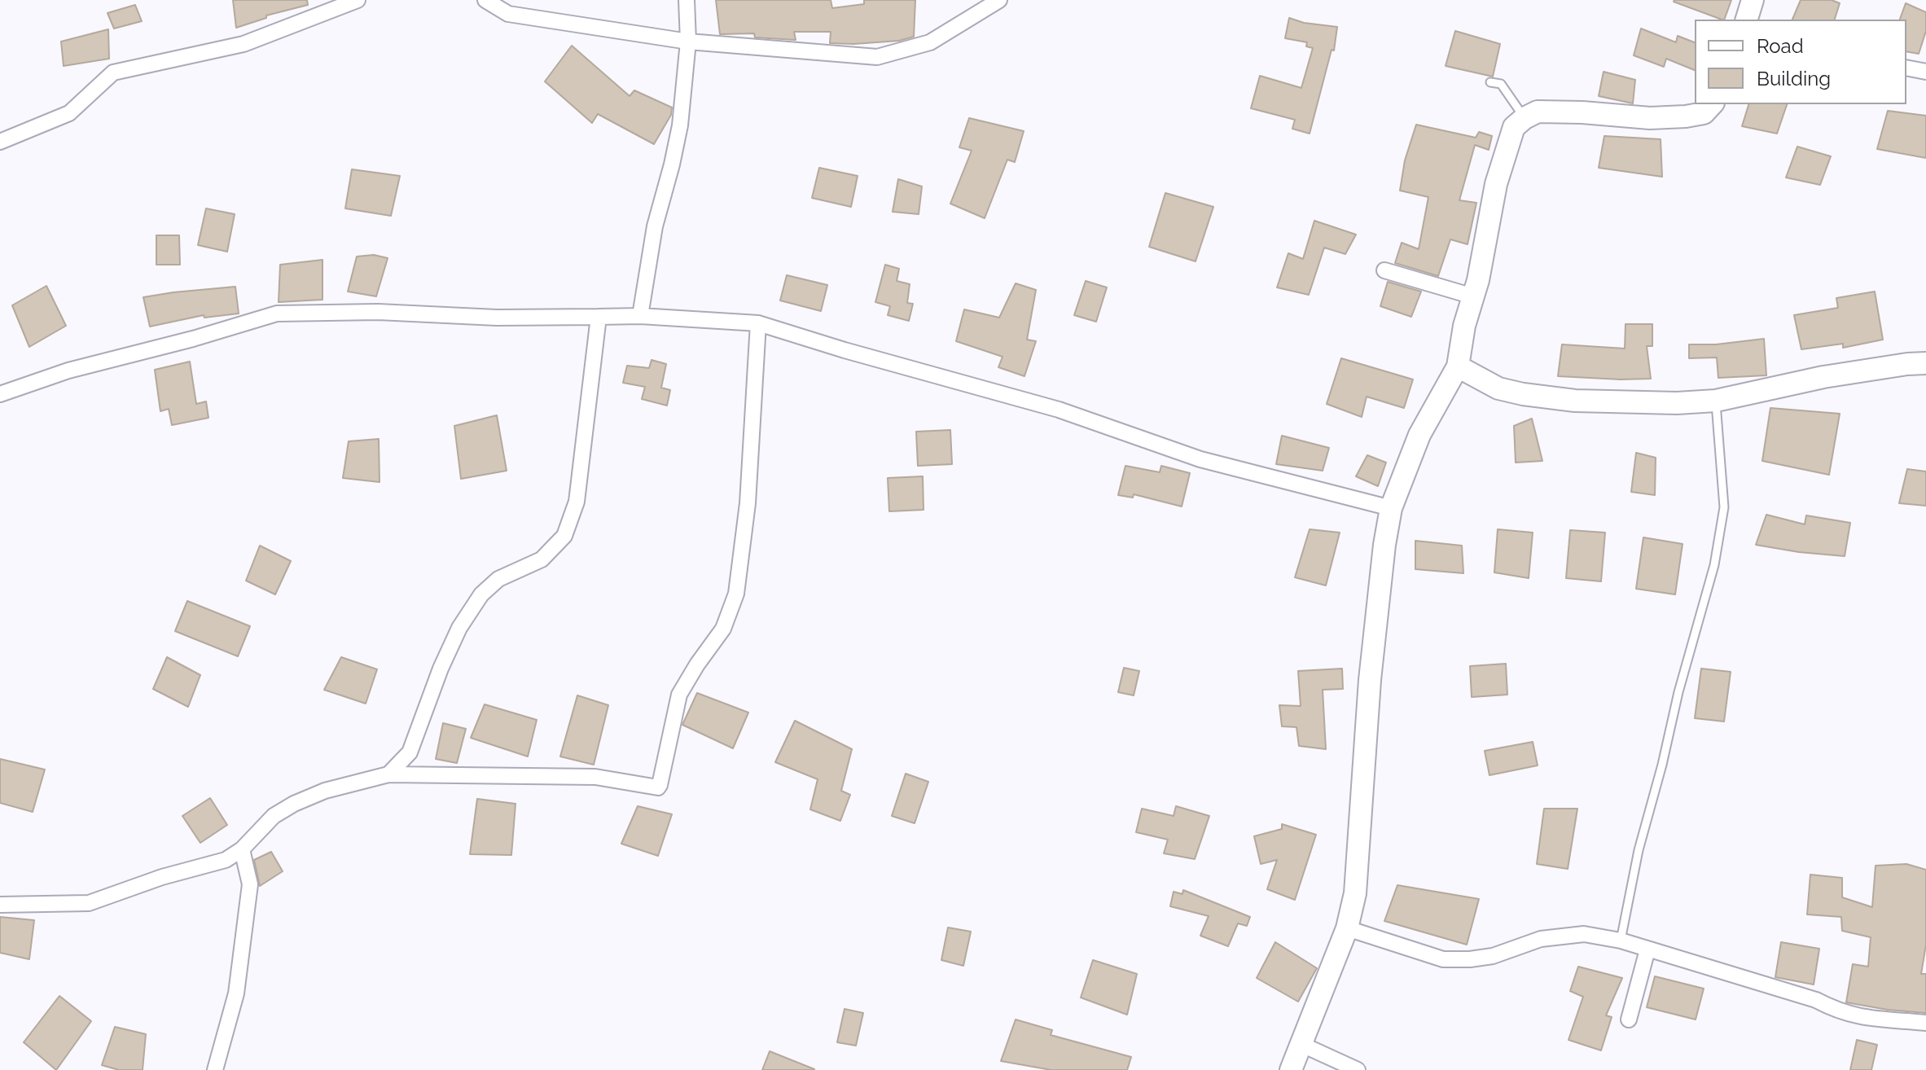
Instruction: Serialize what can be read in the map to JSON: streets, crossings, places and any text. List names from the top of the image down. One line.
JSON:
{"legend":["Road","Building"]}
